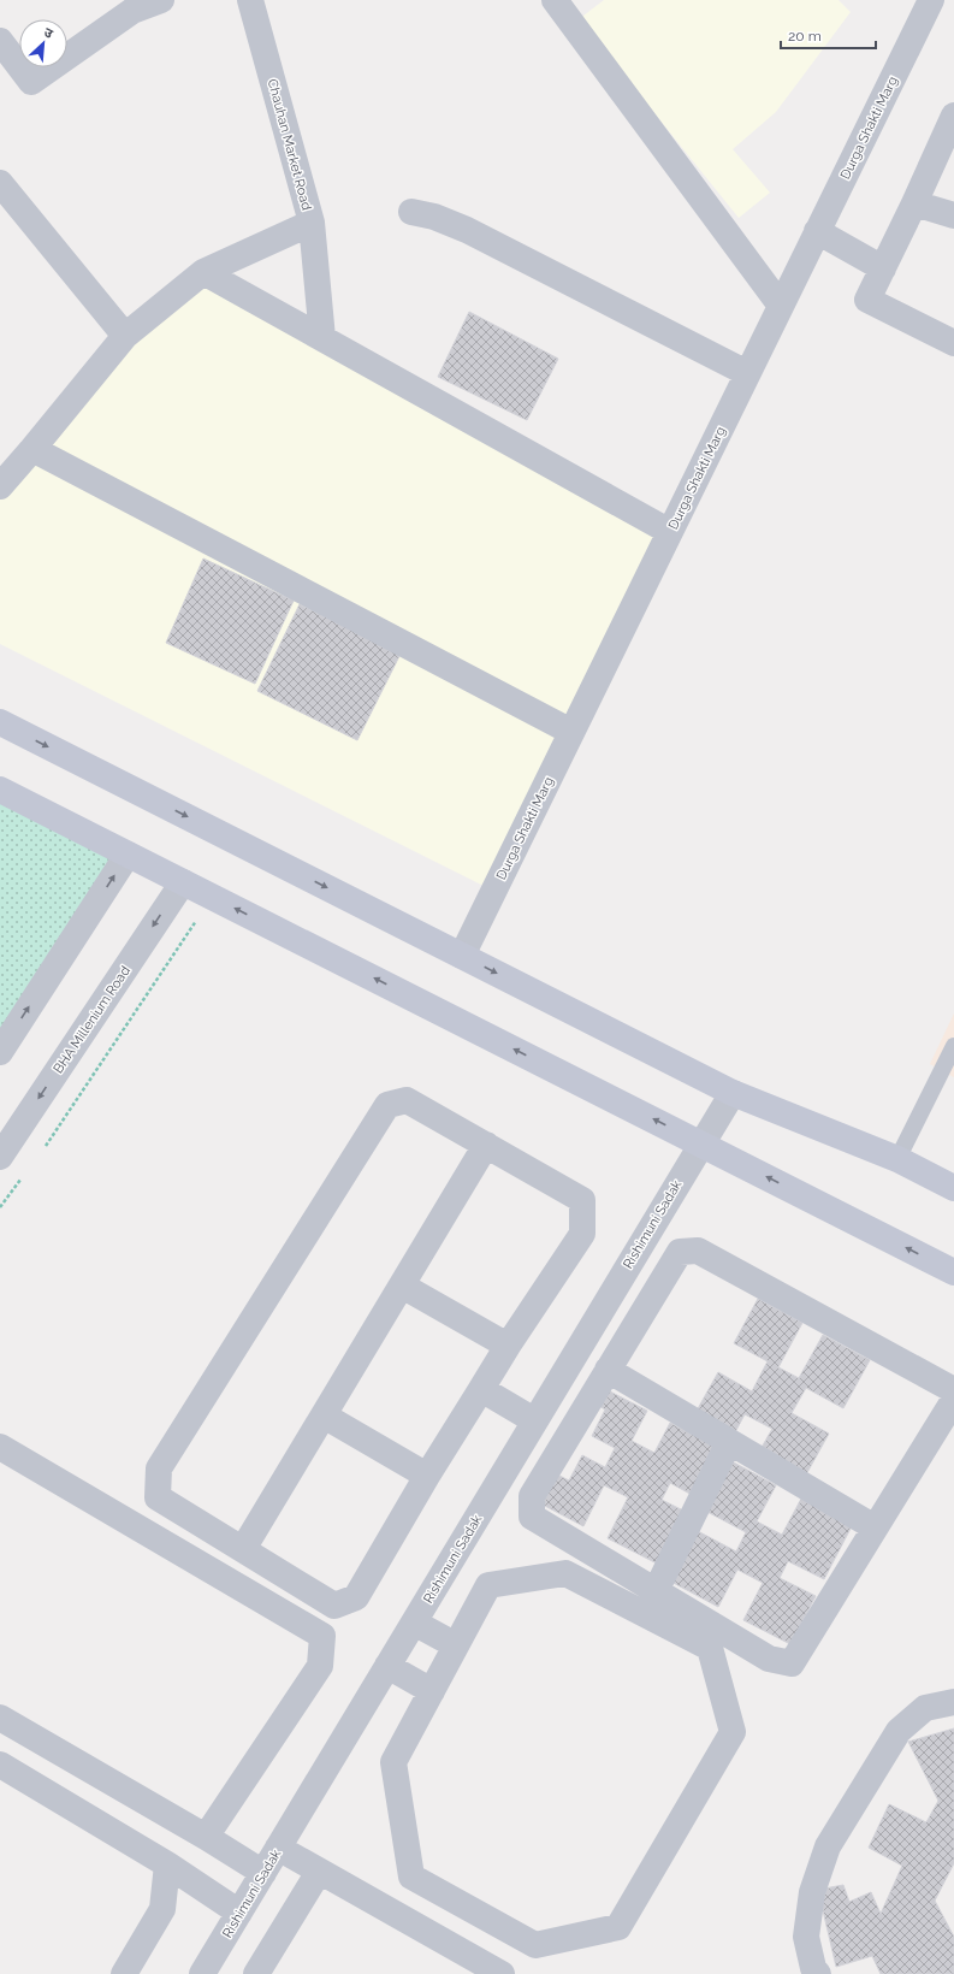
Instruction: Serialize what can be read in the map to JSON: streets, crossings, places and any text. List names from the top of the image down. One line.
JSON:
{"streets":{"street":["Durga Shakti Marg","Chauhan Market Road","BHA Millenium Road","Rishimuni Sadak"]},"scale_bar":"20 m","north":"top right"}
